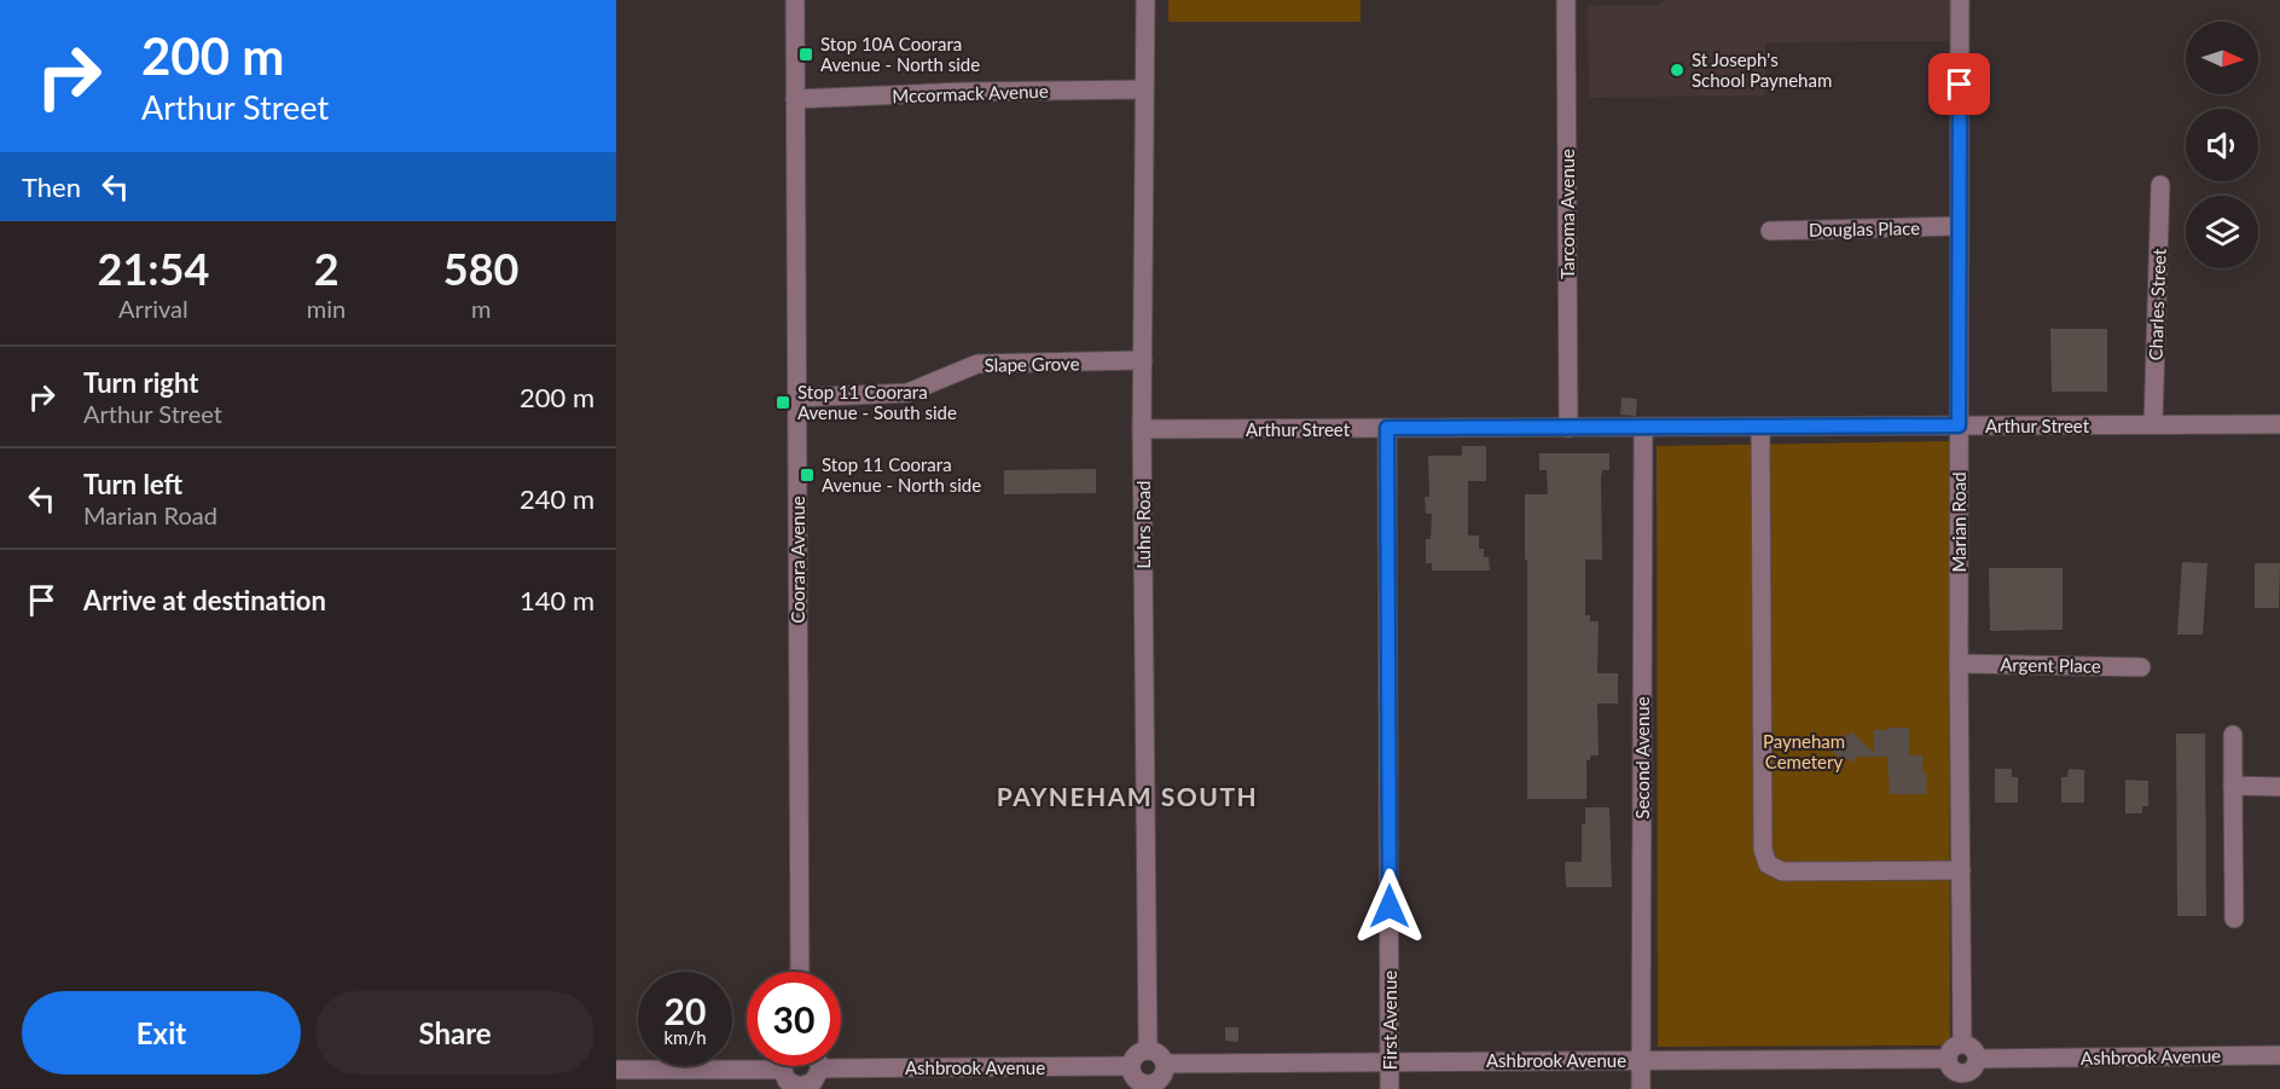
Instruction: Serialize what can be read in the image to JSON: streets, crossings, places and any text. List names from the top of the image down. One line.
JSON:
{"streets":{"street":["Mccormack Avenue","Tarcoma Avenue","Douglas Place","Charles Street","Slape Grove","Arthur Street","Marian Road","Luhrs Road","Coorara Avenue","Argent Place","Second Avenue","First Avenue","Ashbrook Avenue"]},"crossings":[["Mccormack Avenue","Luhrs Road"],["Mccormack Avenue","Coorara Avenue"],["Tarcoma Avenue","Arthur Street"],["Douglas Place","Marian Road"],["Charles Street","Arthur Street"],["Slape Grove","Luhrs Road"],["Slape Grove","Coorara Avenue"],["Arthur Street","Marian Road"],["Arthur Street","Luhrs Road"],["Arthur Street","Second Avenue"],["Arthur Street","First Avenue"],["Marian Road","Argent Place"],["Marian Road","Ashbrook Avenue"],["Luhrs Road","Ashbrook Avenue"],["Second Avenue","Ashbrook Avenue"],["First Avenue","Ashbrook Avenue"]],"districts":["PAYNEHAM SOUTH"],"parks":["Payneham Cemetery"],"places":{"transit":["Stop 10A Coorara Avenue - North side","Stop 11 Coorara Avenue - South side","Stop 11 Coorara Avenue - North side"],"other":["St Joseph's School Payneham"]},"north":"right","page":{"turn":["200 m","Arthur Street"],"then":"Then","eta":["21:54","Arrival","2","min","580","m"],"list":[{"name":"Turn right","note":"Arthur Street","value":"200 m"},{"name":"Turn left","note":"Marian Road","value":"240 m"},{"name":"Arrive at destination","value":"140 m"}],"speed":"20 km/h","limit":"30","buttons":["Exit","Share"]}}
